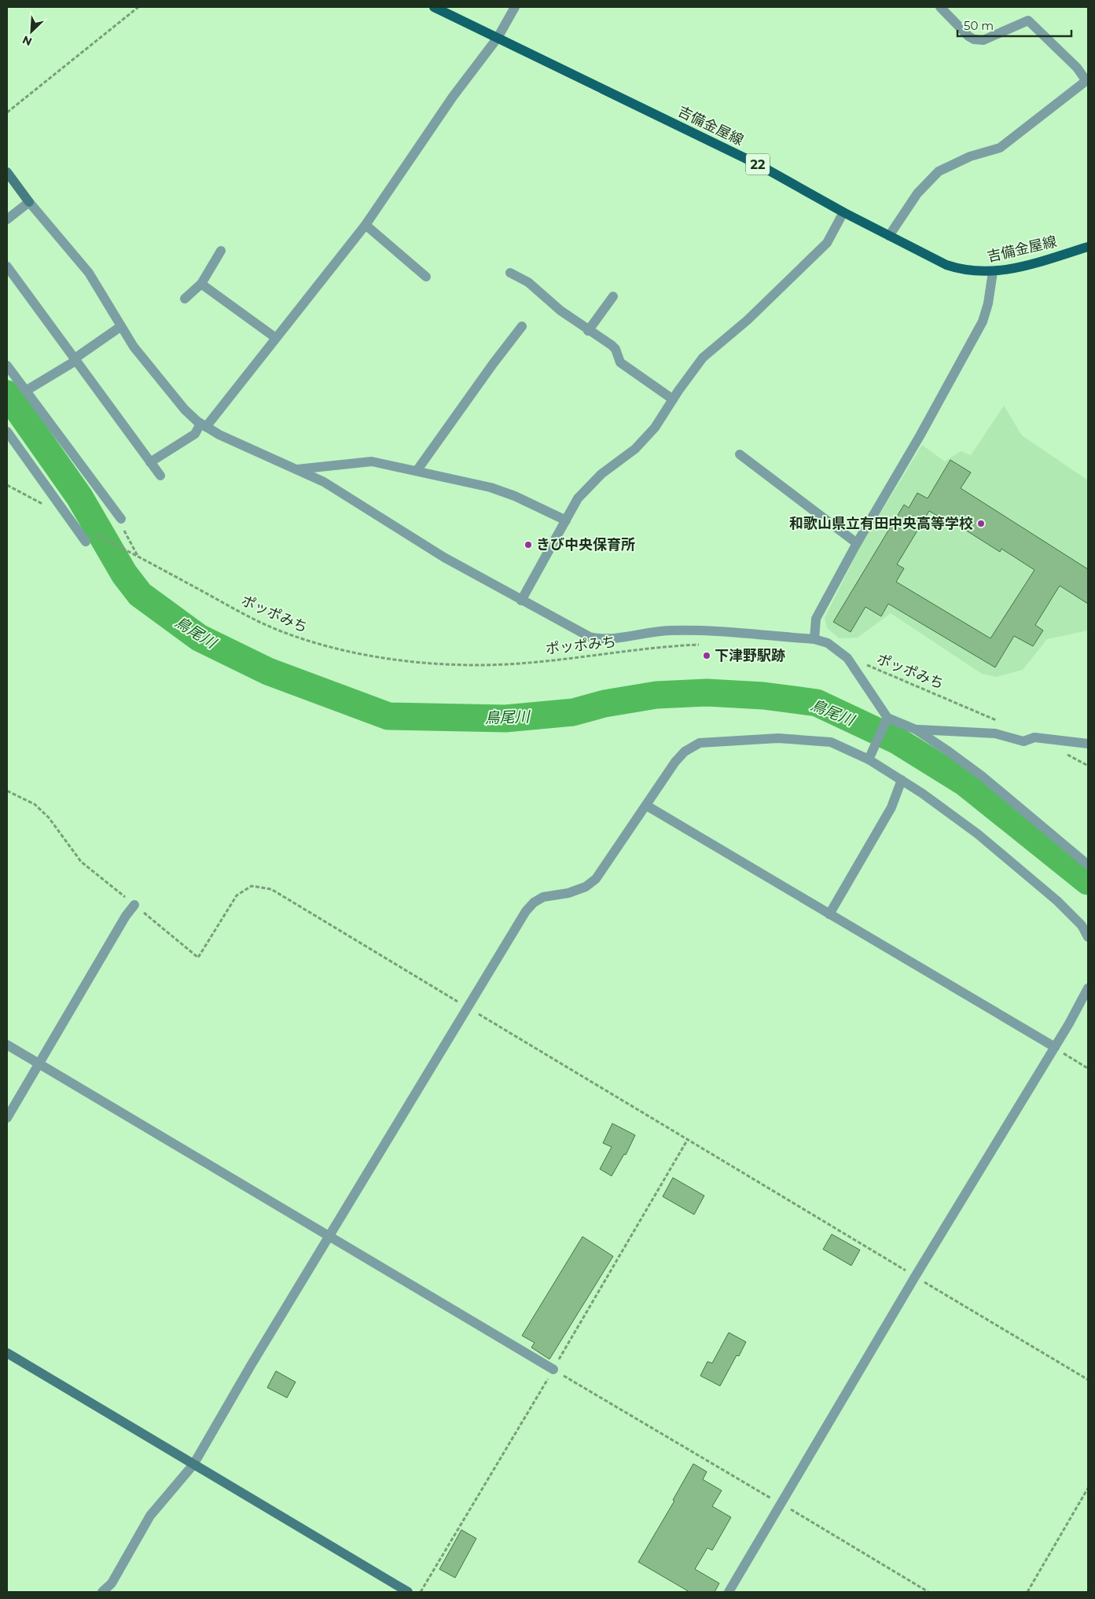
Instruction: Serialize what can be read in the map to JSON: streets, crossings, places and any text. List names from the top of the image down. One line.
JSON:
{"streets":{"main road":["吉備金屋線","22"],"path":["ポッポみち"]},"water":["鳥尾川"],"places":["和歌山県立有田中央高等学校","きび中央保育所","下津野駅跡"],"scale_bar":"50 m","north":"bottom left"}
